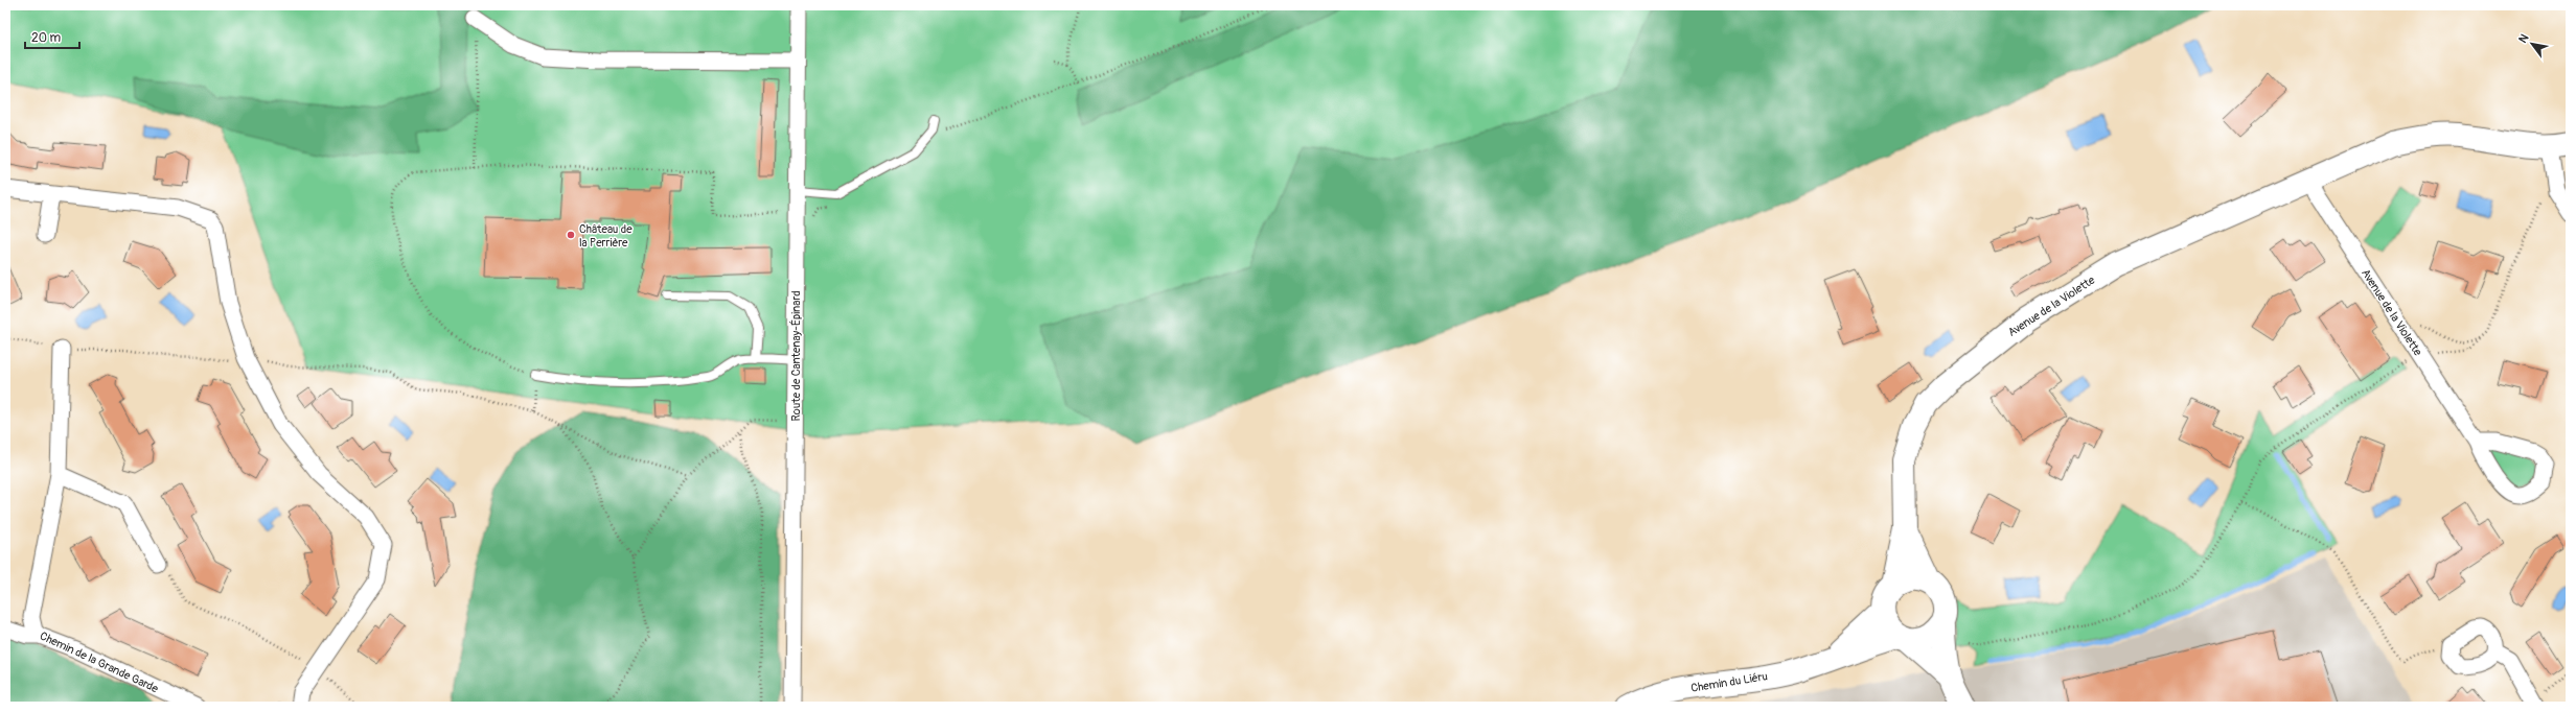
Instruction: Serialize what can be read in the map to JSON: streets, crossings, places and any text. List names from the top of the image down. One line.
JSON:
{"streets":{"street":["Avenue de la Violette","Route de Cantenay-Épinard","Chemin de la Grande Garde","Chemin du Liéru"]},"crossings":[["Avenue de la Violette","Chemin du Liéru"]],"places":["Château de la Perrière"],"scale_bar":"20 m","north":"top left"}
